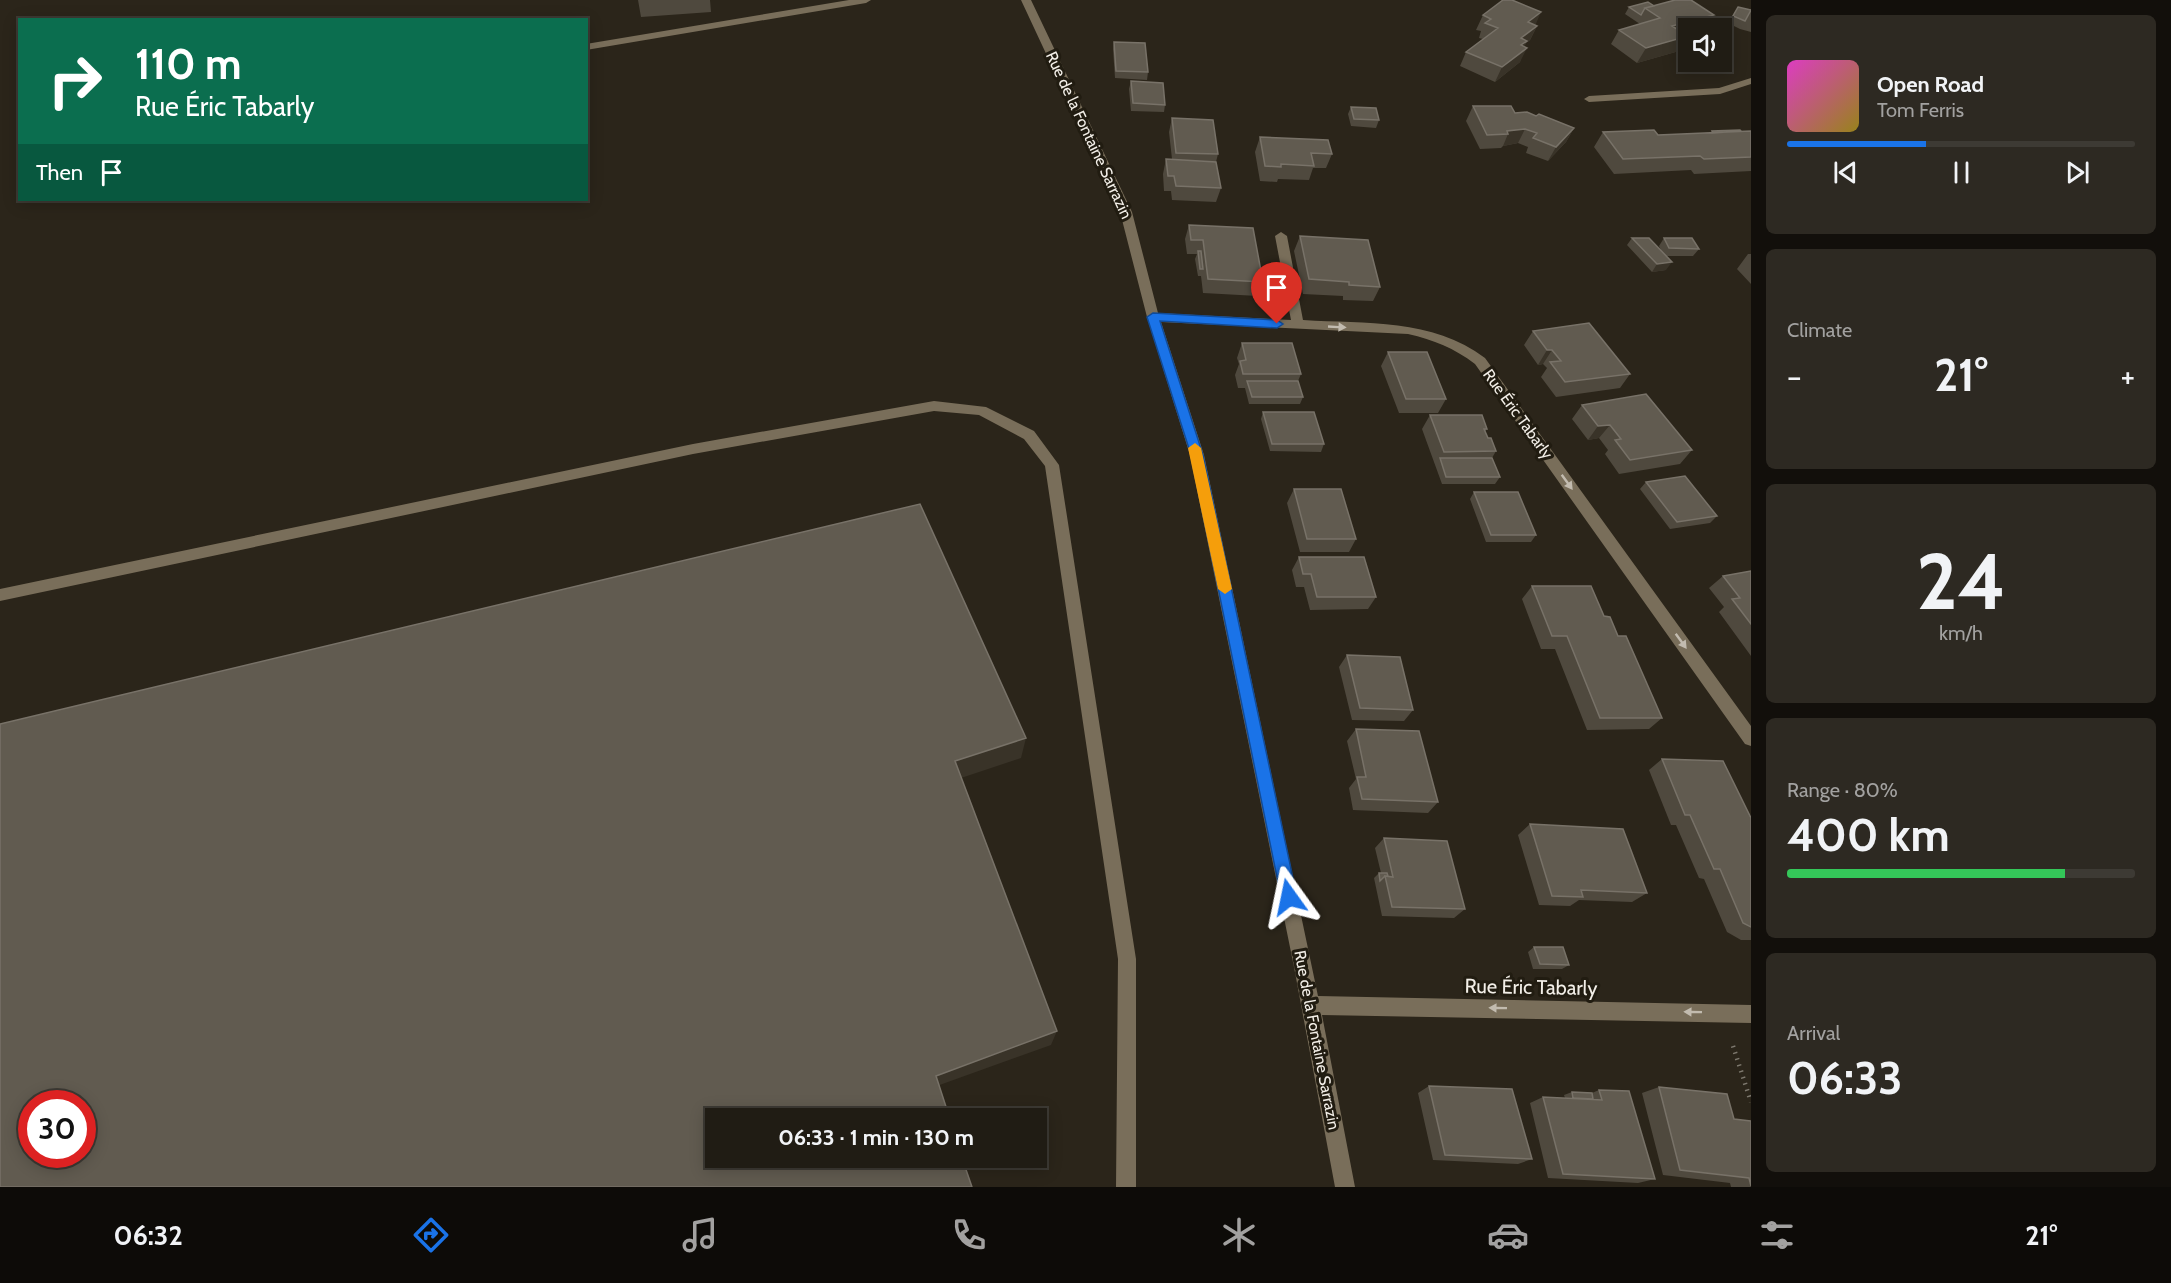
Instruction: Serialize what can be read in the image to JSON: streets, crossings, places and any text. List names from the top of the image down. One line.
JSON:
{"streets":{"street":["Rue de la Fontaine Sarrazin","Rue Éric Tabarly"]},"crossings":[["Rue de la Fontaine Sarrazin","Rue Éric Tabarly"]],"page":{"turn":["110 m","Rue Éric Tabarly"],"song":["Open Road","Tom Ferris"],"then":"Then","tile":["Climate",["24","km/h"],["Range · 80%","400 km"],["Arrival","06:33"]],"heat":["−","21°","+"],"limit":"30","trip":"06:33 · 1 min · 130 m","tabs":["06:32","21°"]}}
